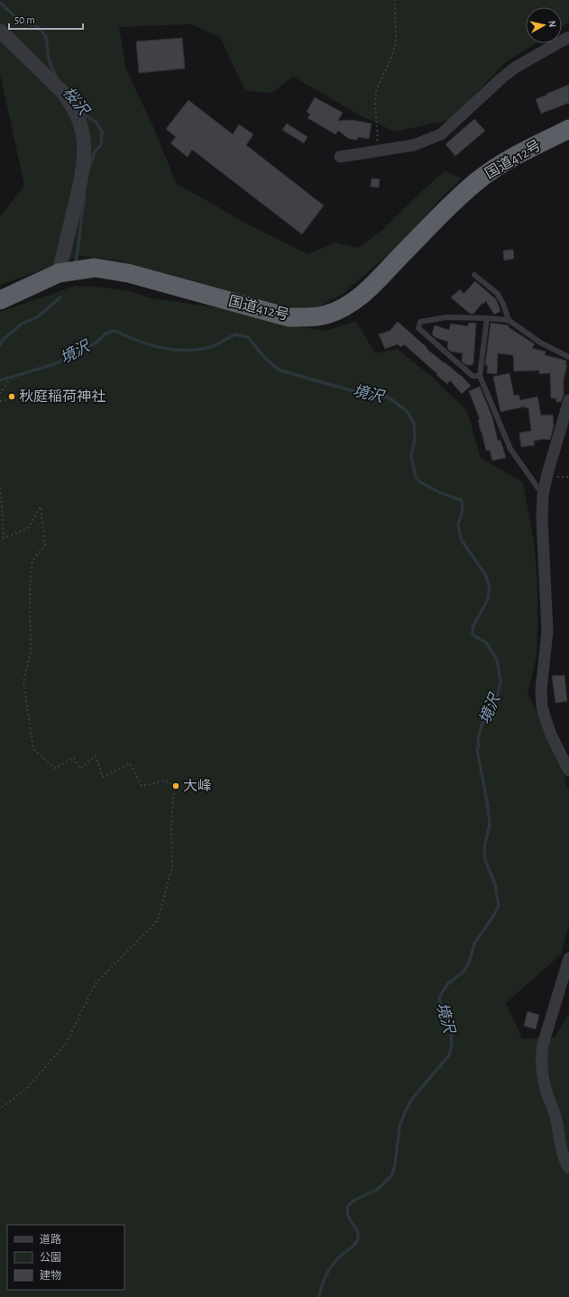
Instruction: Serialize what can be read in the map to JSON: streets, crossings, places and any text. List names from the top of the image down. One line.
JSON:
{"streets":{"highway":["国道412号"]},"water":["桜沢","境沢"],"places":["秋庭稲荷神社","大峰"],"legend":["道路","公園","建物"],"scale_bar":"50 m","north":"right"}
